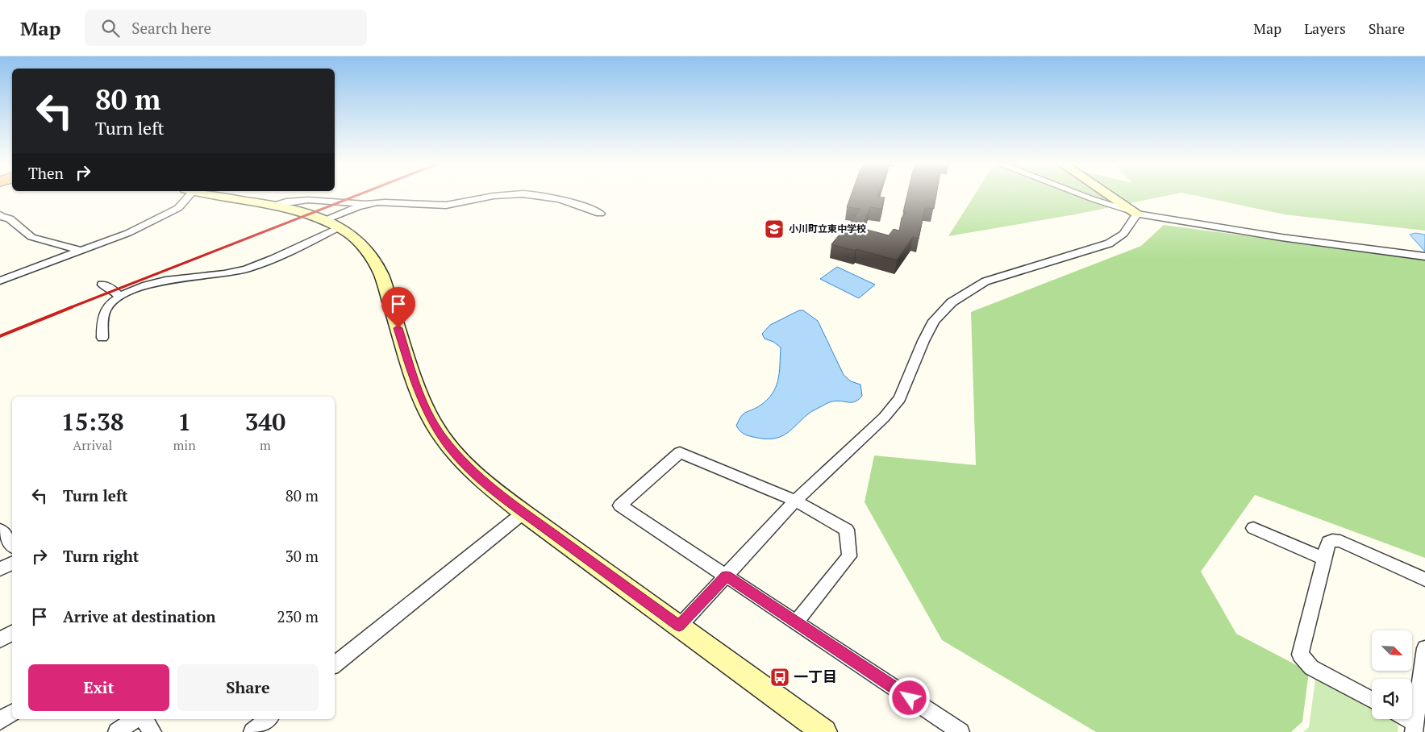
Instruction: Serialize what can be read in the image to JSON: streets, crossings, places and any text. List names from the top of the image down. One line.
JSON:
{"places":{"school or university":["小川町立東中学校"],"bus stop":["一丁目"]},"north":"bottom right","page":{"header":"Map","search":"Search here","nav":["Map","Layers","Share"],"turn":["80 m","Turn left"],"then":"Then","eta":["15:38","Arrival","1","min","340","m"],"list":[{"name":"Turn left","value":"80 m"},{"name":"Turn right","value":"30 m"},{"name":"Arrive at destination","value":"230 m"}],"buttons":["Exit","Share"]}}
